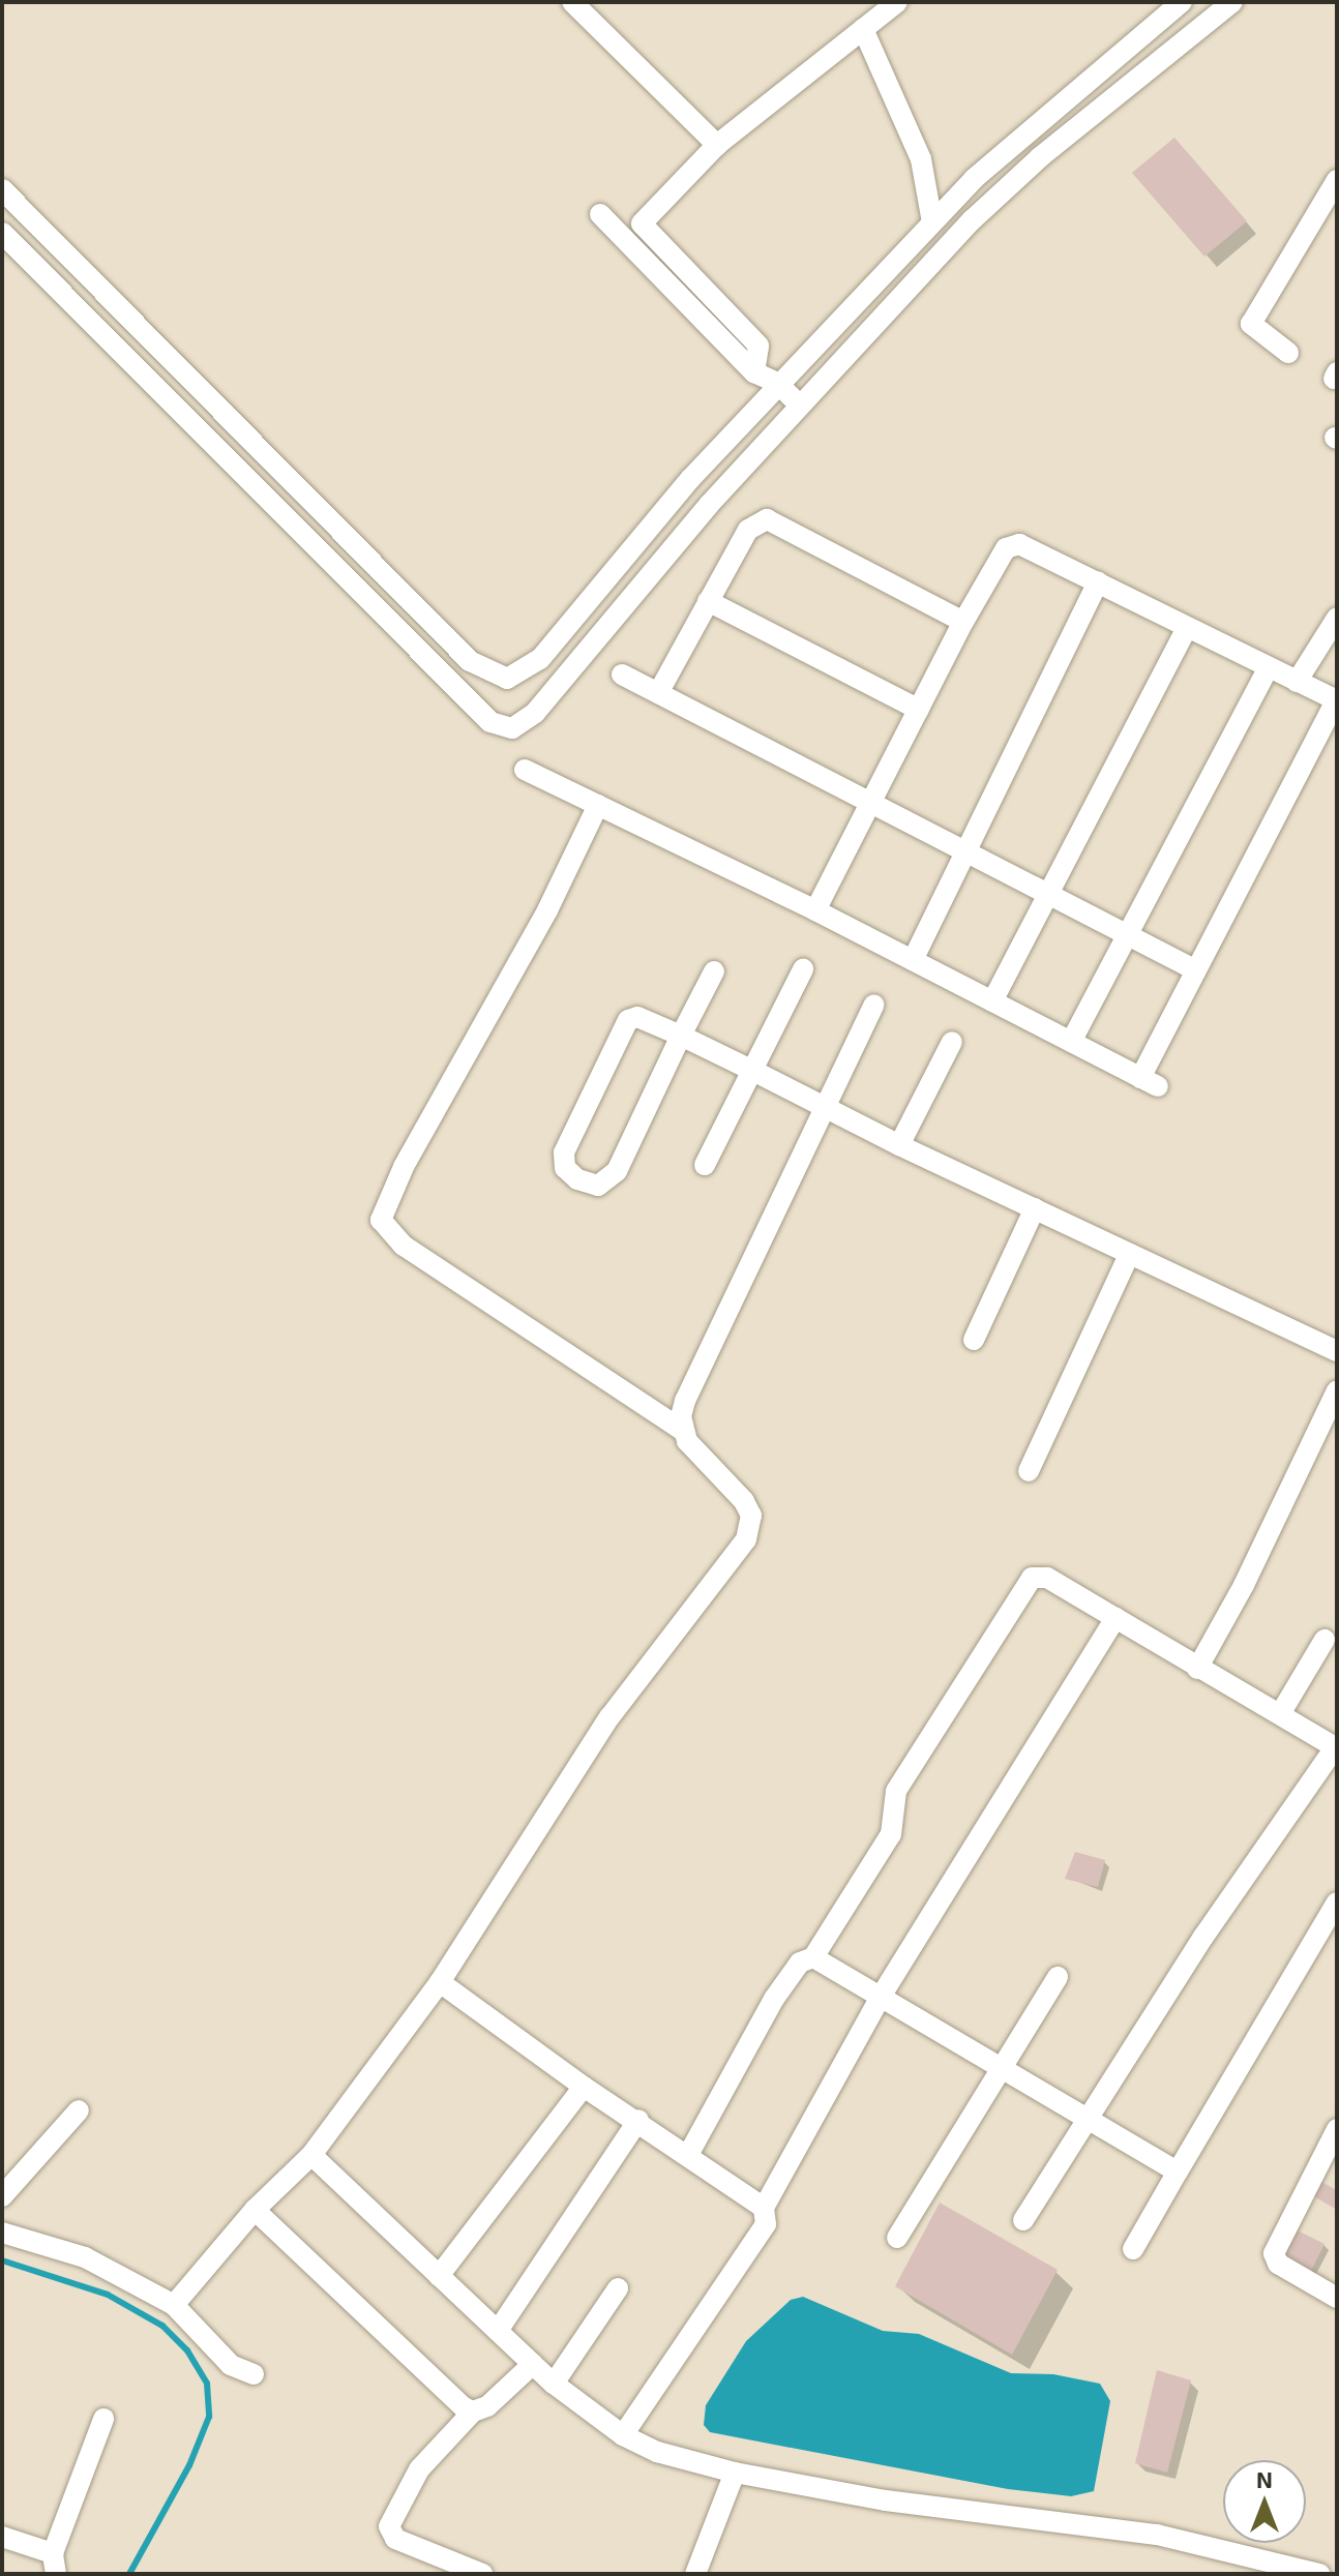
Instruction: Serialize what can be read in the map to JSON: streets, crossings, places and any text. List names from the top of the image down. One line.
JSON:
{"north":"top"}
